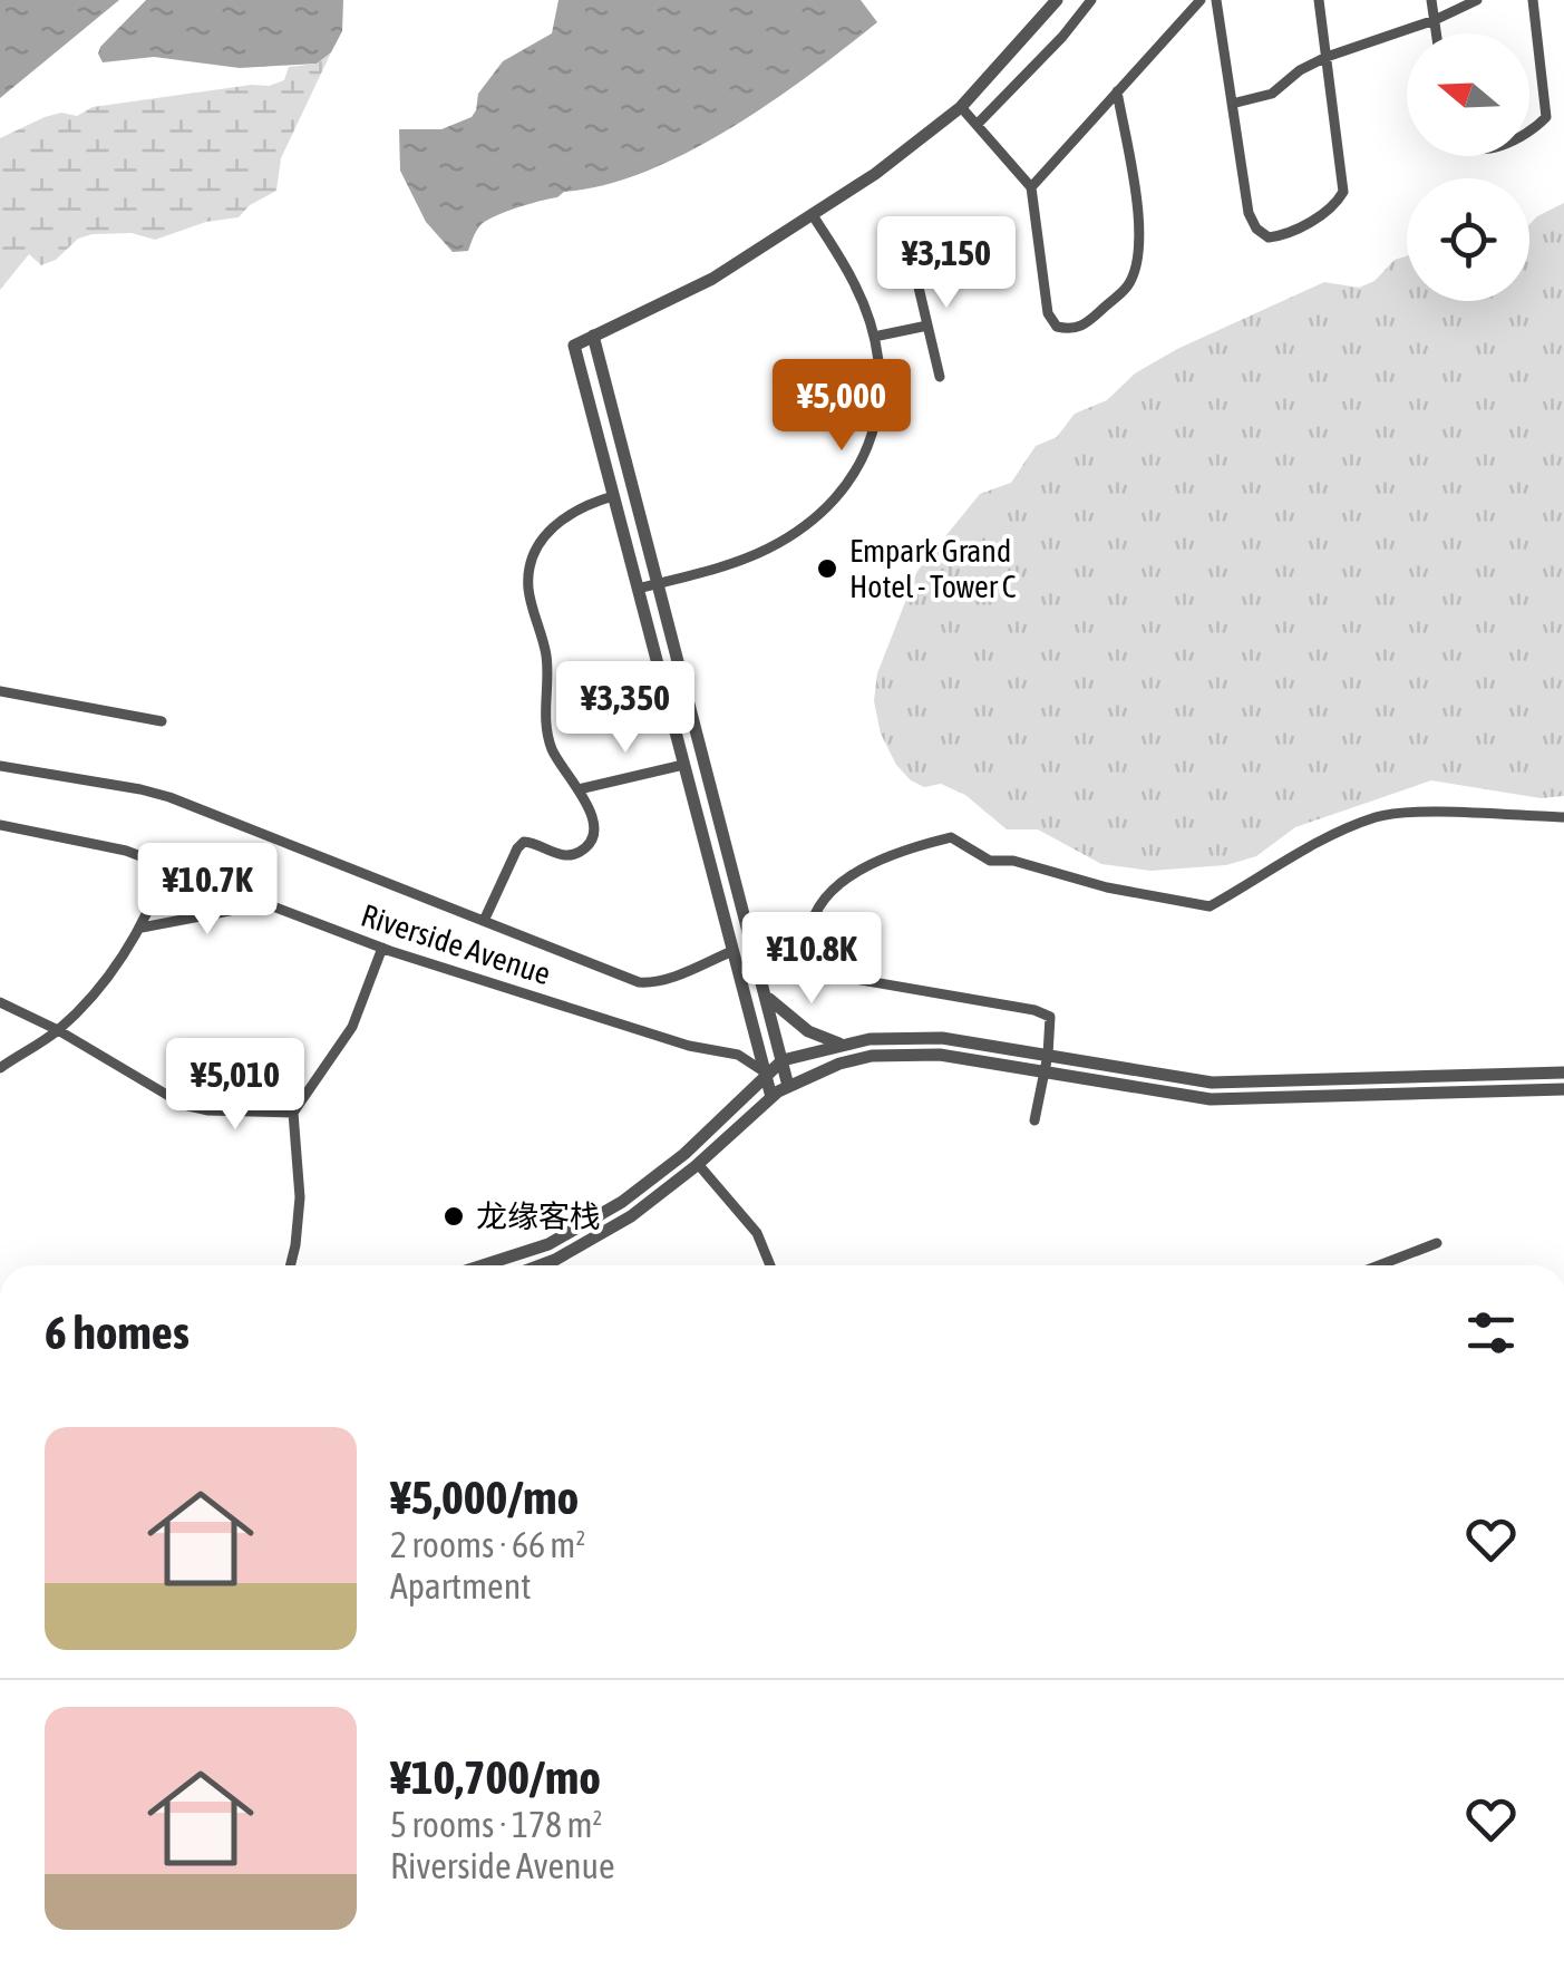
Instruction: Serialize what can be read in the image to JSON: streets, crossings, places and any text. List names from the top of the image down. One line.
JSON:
{"streets":{"street":["Riverside Avenue"]},"places":["Empark Grand Hotel - Tower C","龙缘客栈"],"north":"left","page":{"price":["¥3,150","¥5,000","¥3,350","¥10.7K","¥10.8K","¥5,010"],"heading":"6 homes","list":[{"name":"¥5,000/mo","note":"2 rooms · 66 m² · Apartment"},{"name":"¥10,700/mo","note":"5 rooms · 178 m² · Riverside Avenue"}]}}
